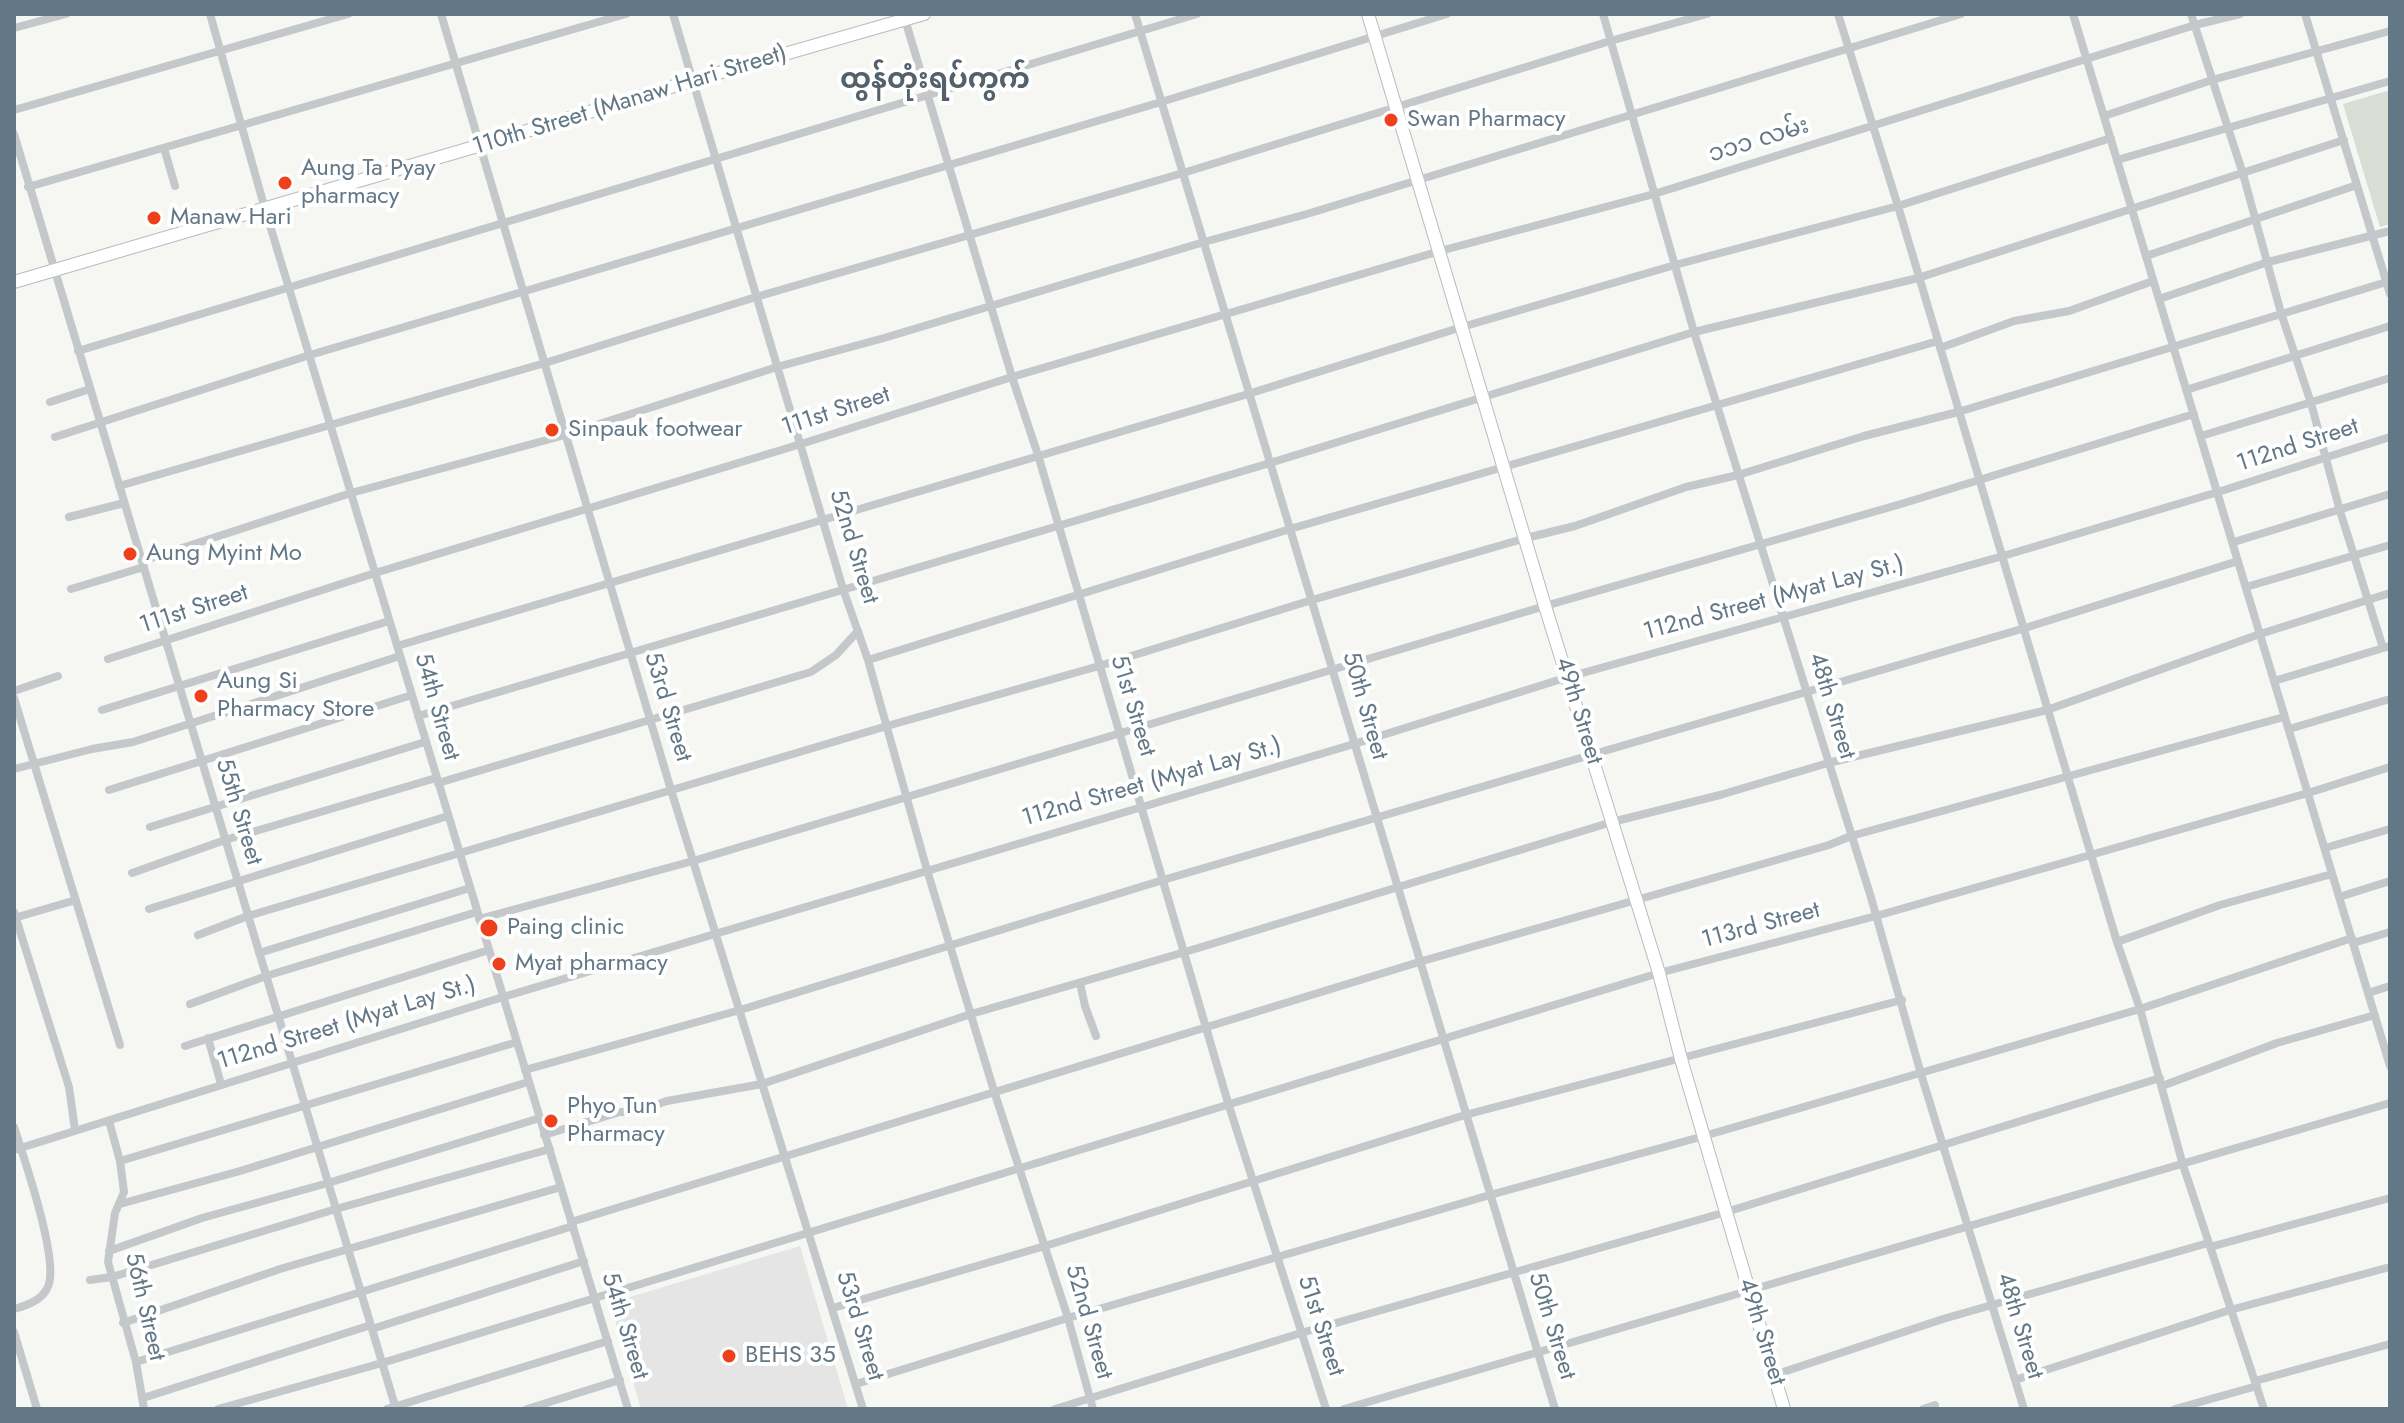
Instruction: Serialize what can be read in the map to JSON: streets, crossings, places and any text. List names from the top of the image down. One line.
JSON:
{"streets":{"main road":["110th Street (Manaw Hari Street)","49th Street"],"street":["၁၁၁ လမ်း","111st Street","112nd Street","52nd Street","112nd Street (Myat Lay St.)","51st Street","50th Street","48th Street","54th Street","53rd Street","55th Street","113rd Street","56th Street"]},"crossings":[["110th Street (Manaw Hari Street)","52nd Street"],["110th Street (Manaw Hari Street)","51st Street"],["110th Street (Manaw Hari Street)","54th Street"],["110th Street (Manaw Hari Street)","53rd Street"],["110th Street (Manaw Hari Street)","55th Street"],["၁၁၁ လမ်း","111st Street"],["၁၁၁ လမ်း","48th Street"],["၁၁၁ လမ်း","49th Street"],["111st Street","52nd Street"],["111st Street","51st Street"],["111st Street","50th Street"],["111st Street","54th Street"],["111st Street","53rd Street"],["111st Street","49th Street"],["111st Street","55th Street"],["112nd Street","112nd Street (Myat Lay St.)"],["52nd Street","112nd Street (Myat Lay St.)"],["52nd Street","113rd Street"],["112nd Street (Myat Lay St.)","51st Street"],["112nd Street (Myat Lay St.)","50th Street"],["112nd Street (Myat Lay St.)","48th Street"],["112nd Street (Myat Lay St.)","54th Street"],["112nd Street (Myat Lay St.)","53rd Street"],["112nd Street (Myat Lay St.)","49th Street"],["112nd Street (Myat Lay St.)","55th Street"],["112nd Street (Myat Lay St.)","56th Street"],["51st Street","113rd Street"],["50th Street","113rd Street"],["48th Street","113rd Street"],["54th Street","113rd Street"],["53rd Street","113rd Street"],["49th Street","113rd Street"],["55th Street","113rd Street"]],"districts":["ထွန်တုံးရပ်ကွက်"],"places":["Swan Pharmacy","Aung Ta Pyay pharmacy","Manaw Hari","Sinpauk footwear","Aung Myint Mo","Aung Si Pharmacy Store","Paing clinic","Myat pharmacy","Phyo Tun Pharmacy","BEHS 35"]}
